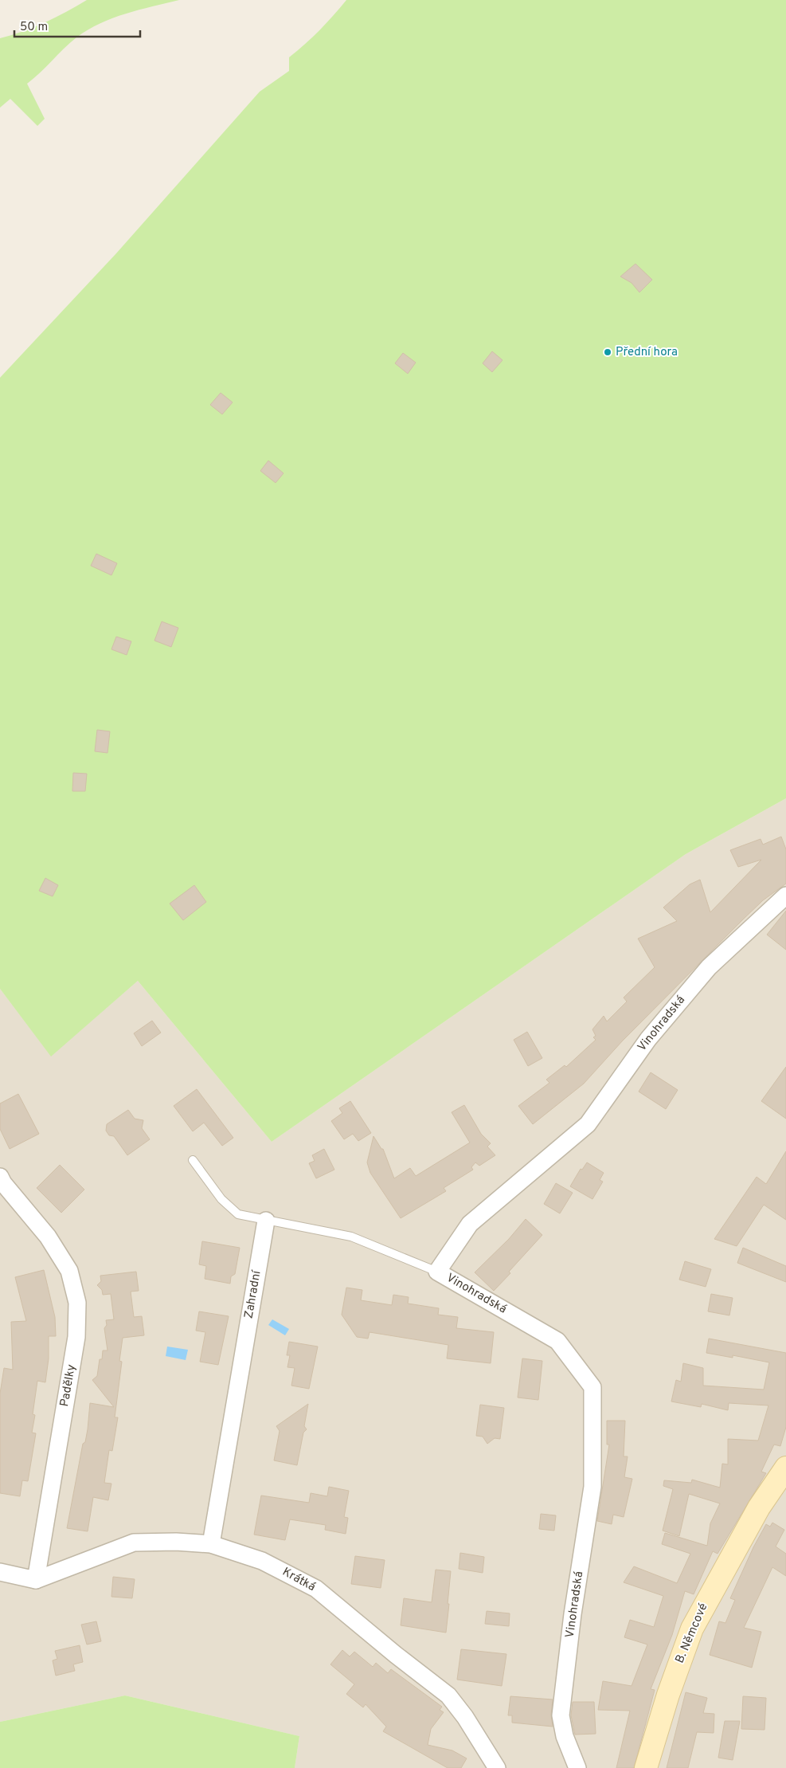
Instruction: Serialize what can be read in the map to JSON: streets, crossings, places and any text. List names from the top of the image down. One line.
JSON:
{"streets":{"street":["Vinohradská","Zahradní","Padělky","Krátká","B. Němcové"]},"crossings":[["Zahradní","Krátká"],["Padělky","Krátká"]],"places":["Přední hora"],"scale_bar":"50 m"}
